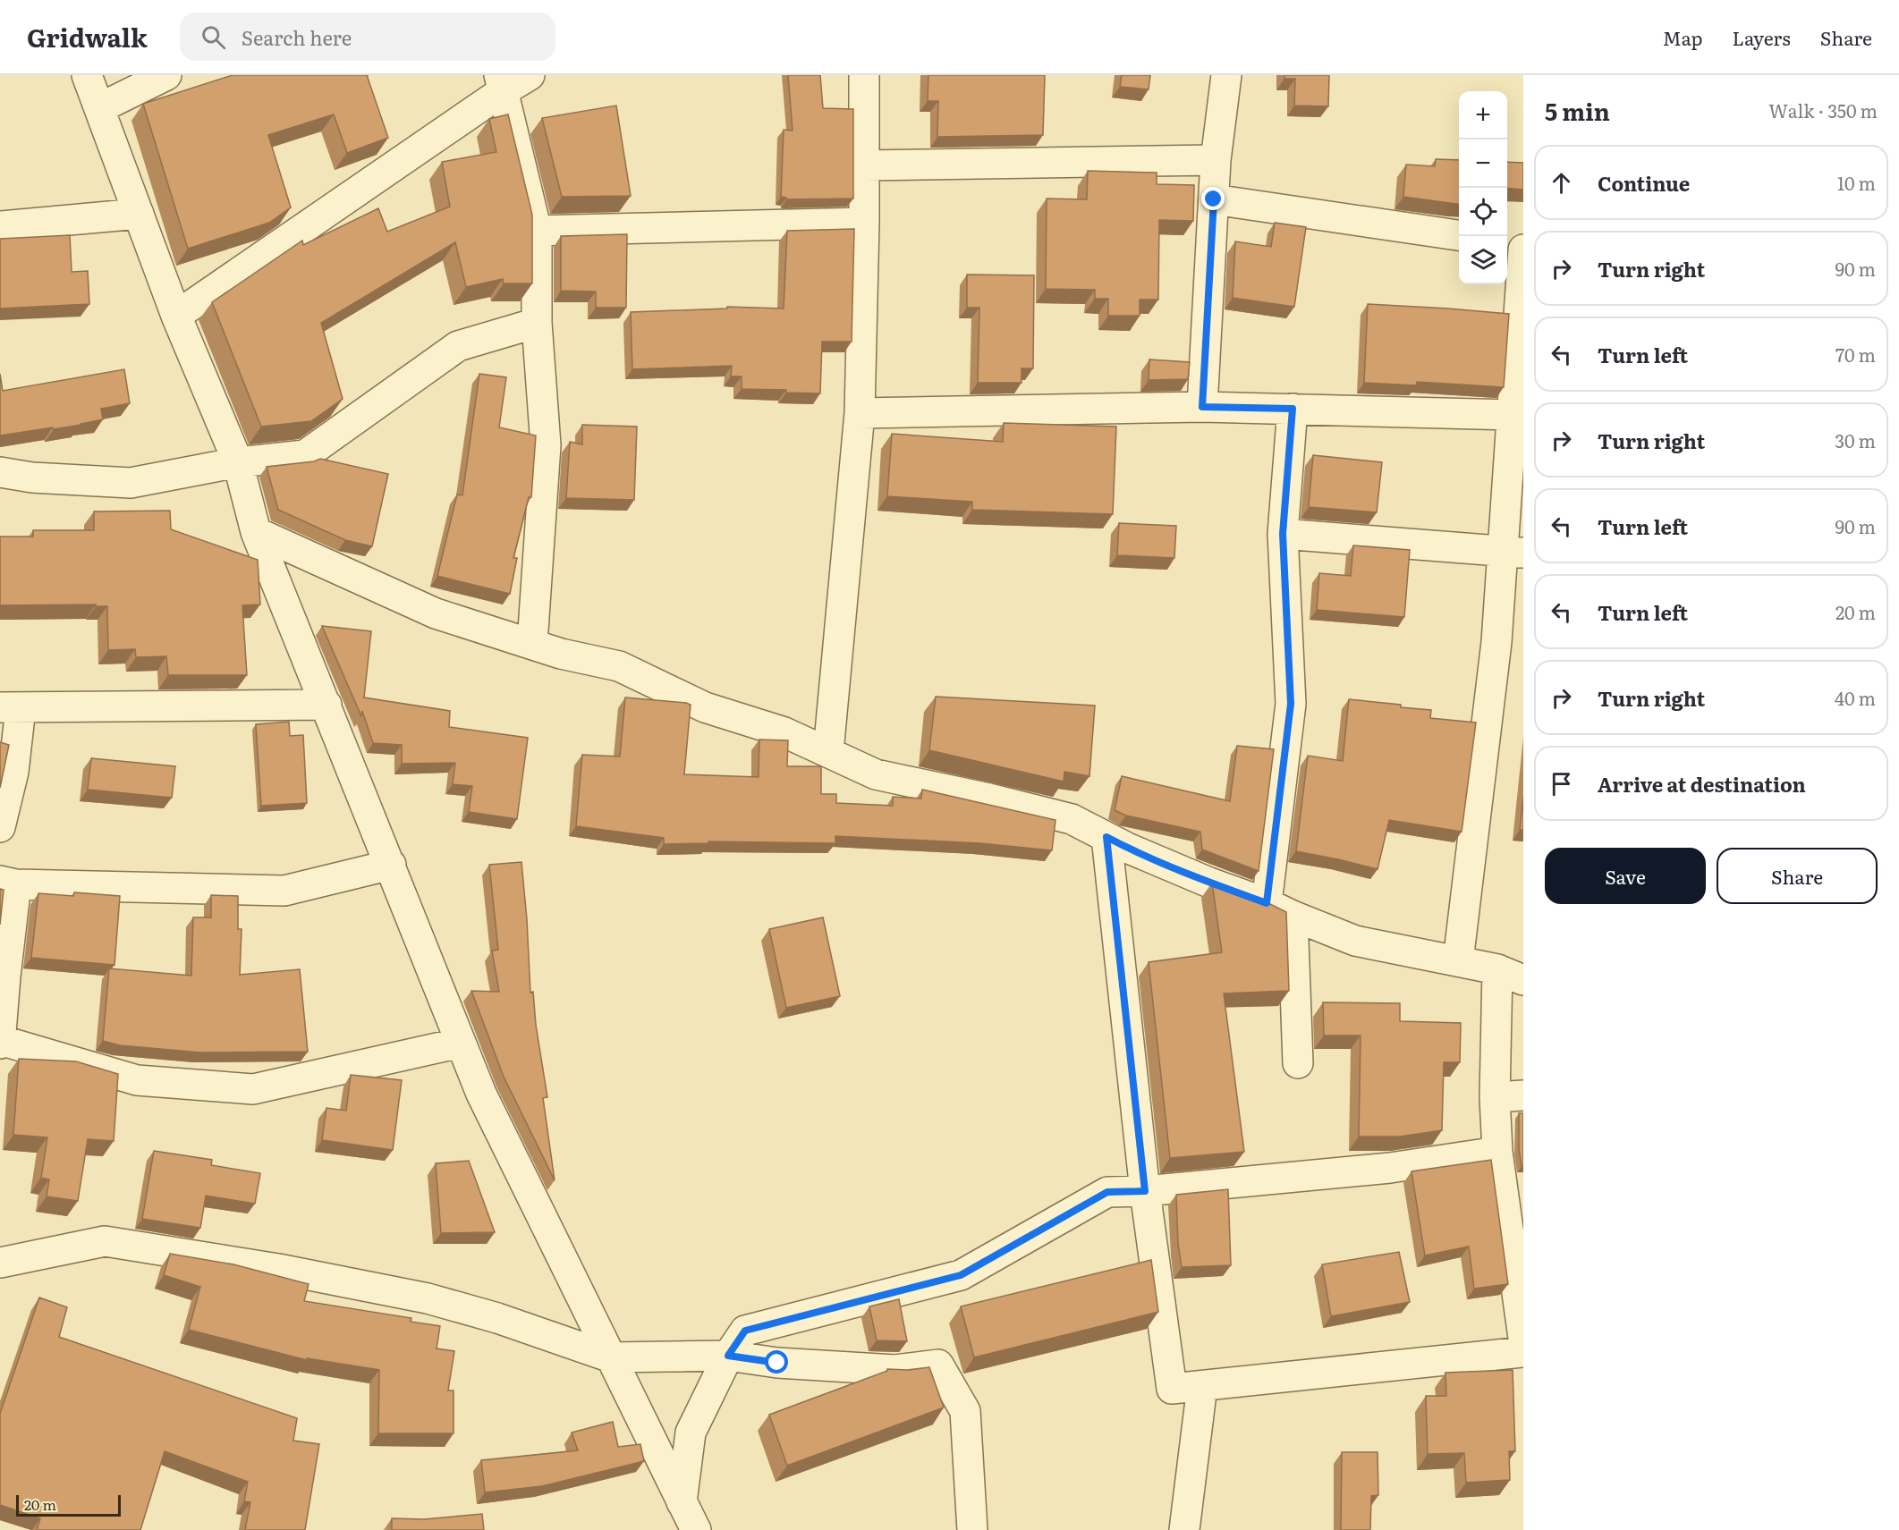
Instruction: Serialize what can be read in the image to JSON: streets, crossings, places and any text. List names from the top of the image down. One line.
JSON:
{"scale_bar":"20 m","page":{"header":"Gridwalk","search":"Search here","nav":["Map","Layers","Share"],"heading":["5 min","Walk · 350 m"],"map_buttons":["+","−"],"list":[["Continue","10 m"],["Turn right","90 m"],["Turn left","70 m"],["Turn right","30 m"],["Turn left","90 m"],["Turn left","20 m"],["Turn right","40 m"],"Arrive at destination"],"buttons":["Save","Share"],"scale":"20 m"}}
